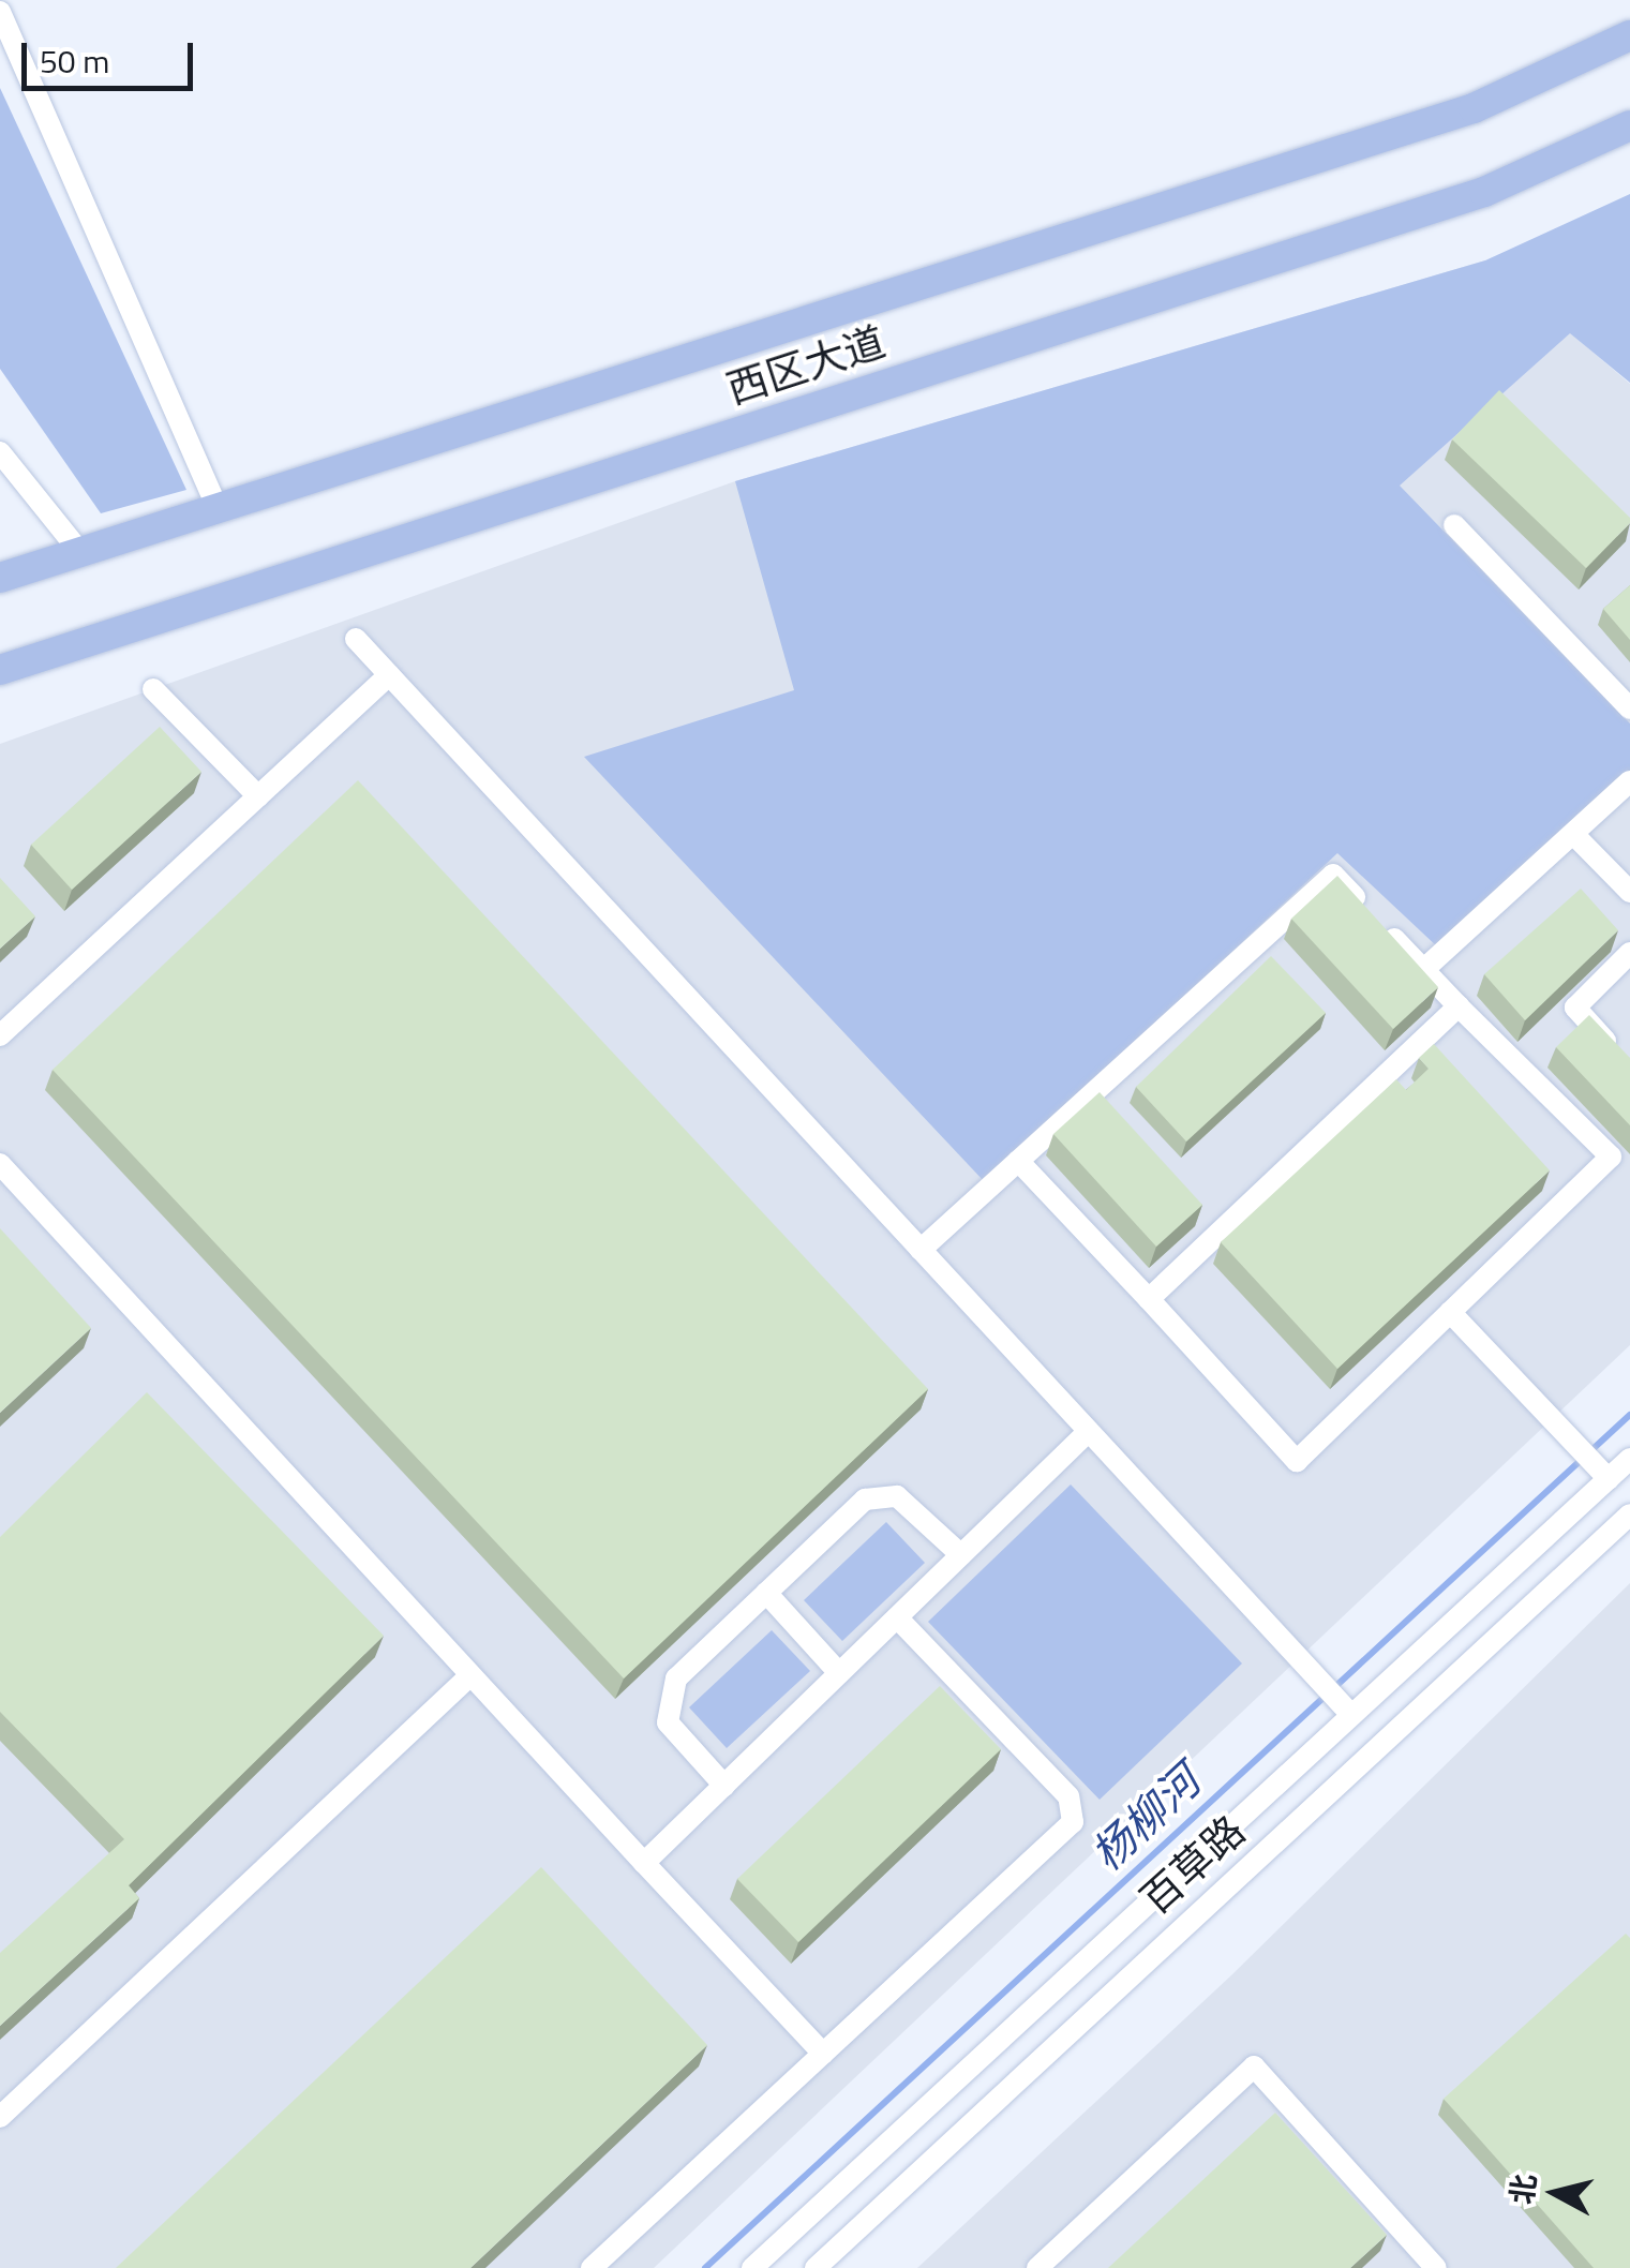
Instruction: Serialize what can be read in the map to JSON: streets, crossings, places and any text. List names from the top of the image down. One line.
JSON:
{"streets":{"main road":["西区大道"],"street":["百草路"]},"water":["杨柳河"],"scale_bar":"50 m","north":"left"}
